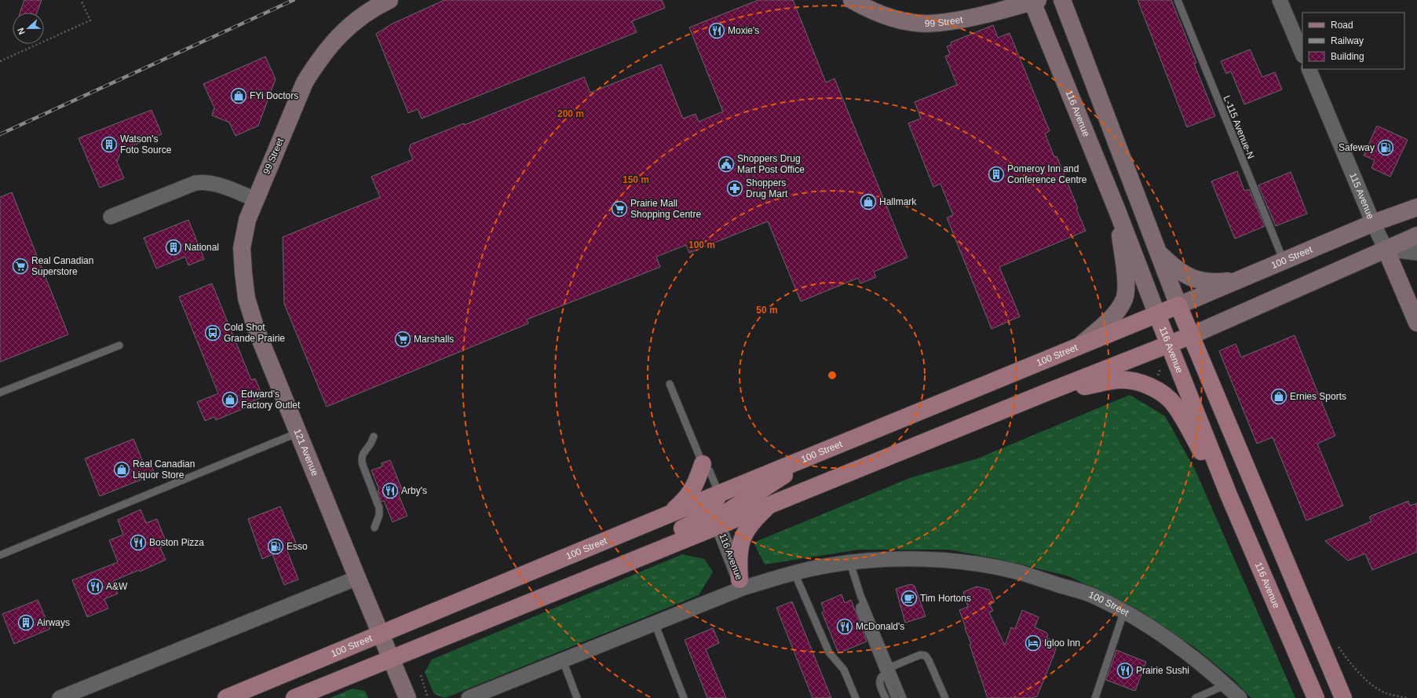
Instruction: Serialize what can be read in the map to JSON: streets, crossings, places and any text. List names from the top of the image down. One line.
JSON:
{"streets":{"main road":["99 Street","116 Avenue","115 Avenue","100 Street","121 Avenue"],"lane":["L-115 Avenue-N"]},"crossings":[["99 Street","116 Avenue"],["99 Street","121 Avenue"],["116 Avenue","100 Street"],["L-115 Avenue-N","100 Street"],["115 Avenue","100 Street"],["100 Street","121 Avenue"]],"places":{"restaurant":["Moxie's","Arby's","Boston Pizza","A&W","McDonald's","Prairie Sushi"],"shop":["FYi Doctors","Hallmark","Ernies Sports","Edward's Factory Outlet","Real Canadian Liquor Store"],"building":["Watson's Foto Source","Pomeroy Inn and Conference Centre","National","Airways"],"fuel station":["Safeway","Esso"],"public building":["Shoppers Drug Mart Post Office"],"pharmacy":["Shoppers Drug Mart"],"supermarket":["Prairie Mall Shopping Centre","Real Canadian Superstore","Marshalls"],"bus stop":["Cold Shot Grande Prairie"],"cafe":["Tim Hortons"],"hotel":["Igloo Inn"]},"legend":["Road","Railway","Building"],"north":"left","rings":["200 m","150 m","100 m","50 m"]}
